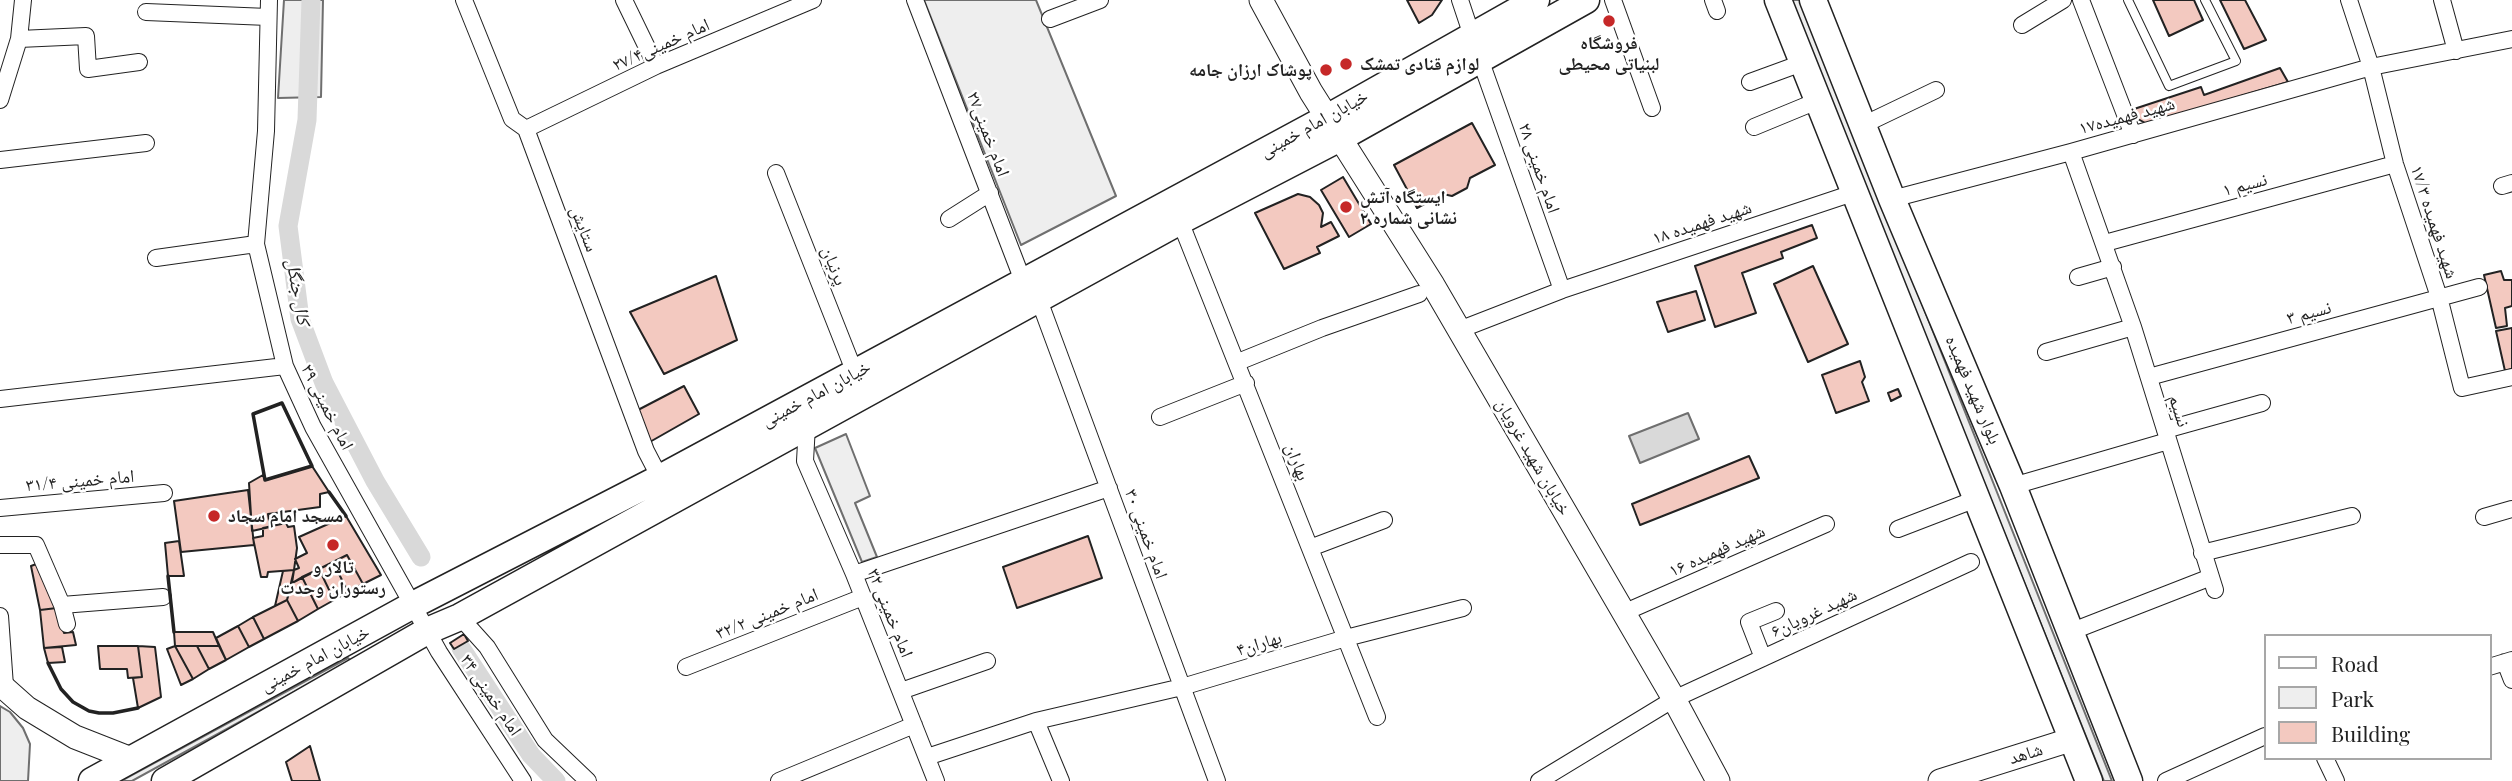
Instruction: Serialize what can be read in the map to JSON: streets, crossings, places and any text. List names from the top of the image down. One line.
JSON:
{"streets":{"main road":["خیابان امام خمینی","بلوار شهید فهمیده"],"street":["امام خمینی۲۷/۴","شهید فهمیده۱۷","امام خمینی۲۷","امام خمینی ۲۸","نسیم ۱","شهید فهمیده ۱۷/۳","شهید فهمیده ۱۸","ستایش","پرنیان","نسیم ۳","امام خمینی ۲۹","نسیم","خیابان شهید غرویان","بهاران","امام خمینی ۳۱/۴","امام خمینی ۳۰","شهید فهمیده ۱۶","امام خمینی ۳۲","شهید غرویان۶","امام خمینی ۳۲/۲","بهاران۴","امام خمینی ۳۴","شاهد"]},"crossings":[["امام خمینی۲۷/۴","ستایش"],["شهید فهمیده۱۷","شهید فهمیده ۱۷/۳"],["شهید فهمیده۱۷","بلوار شهید فهمیده"],["شهید فهمیده۱۷","نسیم"],["خیابان امام خمینی","امام خمینی۲۷"],["خیابان امام خمینی","امام خمینی ۲۸"],["خیابان امام خمینی","ستایش"],["خیابان امام خمینی","پرنیان"],["خیابان امام خمینی","امام خمینی ۲۹"],["خیابان امام خمینی","خیابان شهید غرویان"],["خیابان امام خمینی","بهاران"],["خیابان امام خمینی","امام خمینی ۳۰"],["خیابان امام خمینی","امام خمینی ۳۴"],["امام خمینی۲۷","امام خمینی ۳۰"],["امام خمینی ۲۸","شهید فهمیده ۱۸"],["نسیم ۱","شهید فهمیده ۱۷/۳"],["نسیم ۱","نسیم"],["شهید فهمیده ۱۷/۳","نسیم ۳"],["شهید فهمیده ۱۸","بلوار شهید فهمیده"],["شهید فهمیده ۱۸","خیابان شهید غرویان"],["نسیم ۳","نسیم"],["بلوار شهید فهمیده","نسیم"],["بلوار شهید فهمیده","شاهد"],["امام خمینی ۲۹","امام خمینی ۳۴"],["خیابان شهید غرویان","شهید فهمیده ۱۶"],["خیابان شهید غرویان","شهید غرویان۶"],["بهاران","بهاران۴"],["امام خمینی ۳۰","بهاران۴"],["امام خمینی ۳۲","امام خمینی ۳۲/۲"],["امام خمینی ۳۲","بهاران۴"]],"water":["کال جنگل"],"places":["فروشگاه لبنیاتی محیطی","لوازم قنادی تمشک","پوشاک ارزان جامه","ایستگاه آتش نشانی شماره ۲","مسجد امام سجاد","تالار و رستوران وحدت"],"legend":["Road","Park","Building"]}
